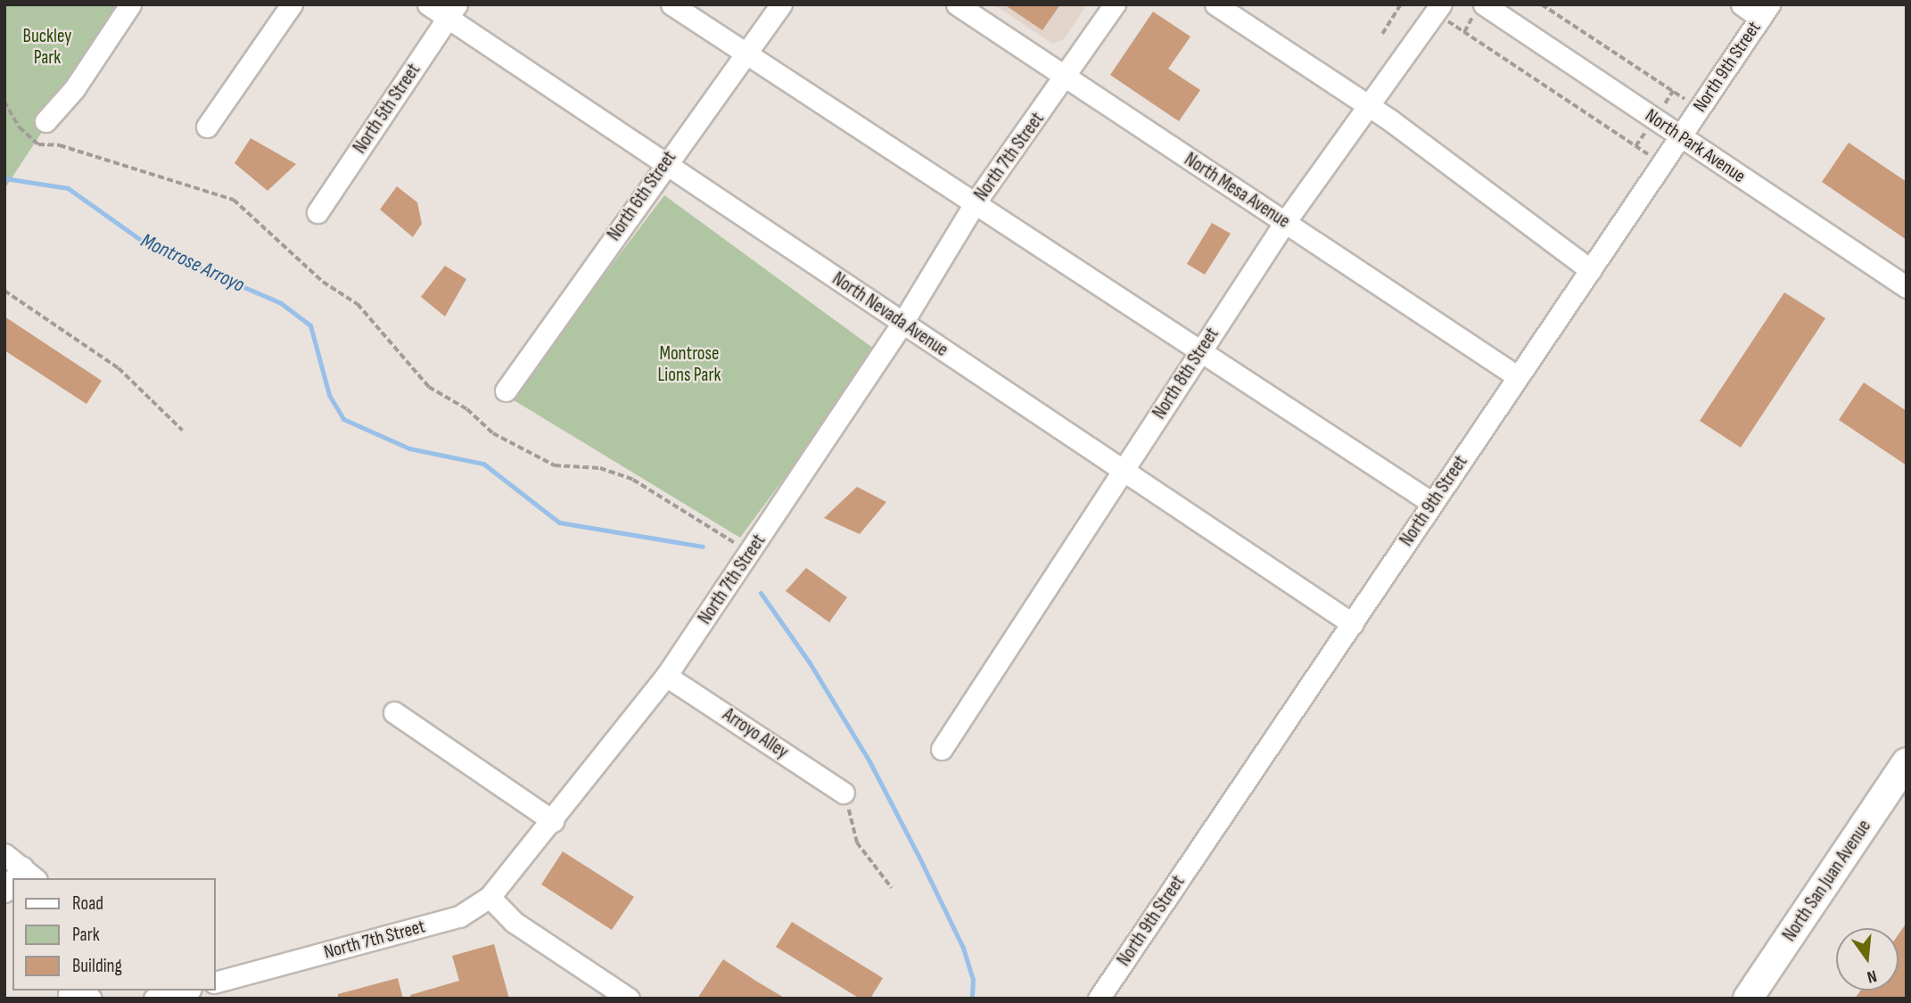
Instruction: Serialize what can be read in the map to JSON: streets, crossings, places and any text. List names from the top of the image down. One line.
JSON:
{"streets":{"highway":["North San Juan Avenue"],"street":["North 9th Street","North 5th Street","North Park Avenue","North 7th Street","North Mesa Avenue","North 6th Street","North Nevada Avenue","North 8th Street","Arroyo Alley"]},"crossings":[["North 9th Street","North Park Avenue"],["North 9th Street","North Mesa Avenue"],["North 9th Street","North Nevada Avenue"],["North 5th Street","North Nevada Avenue"],["North 7th Street","North Mesa Avenue"],["North 7th Street","North Nevada Avenue"],["North 7th Street","Arroyo Alley"],["North Mesa Avenue","North 8th Street"],["North 6th Street","North Nevada Avenue"],["North Nevada Avenue","North 8th Street"]],"water":["Montrose Arroyo"],"parks":["Buckley Park","Montrose Lions Park"],"legend":["Road","Park","Building"],"north":"bottom"}
